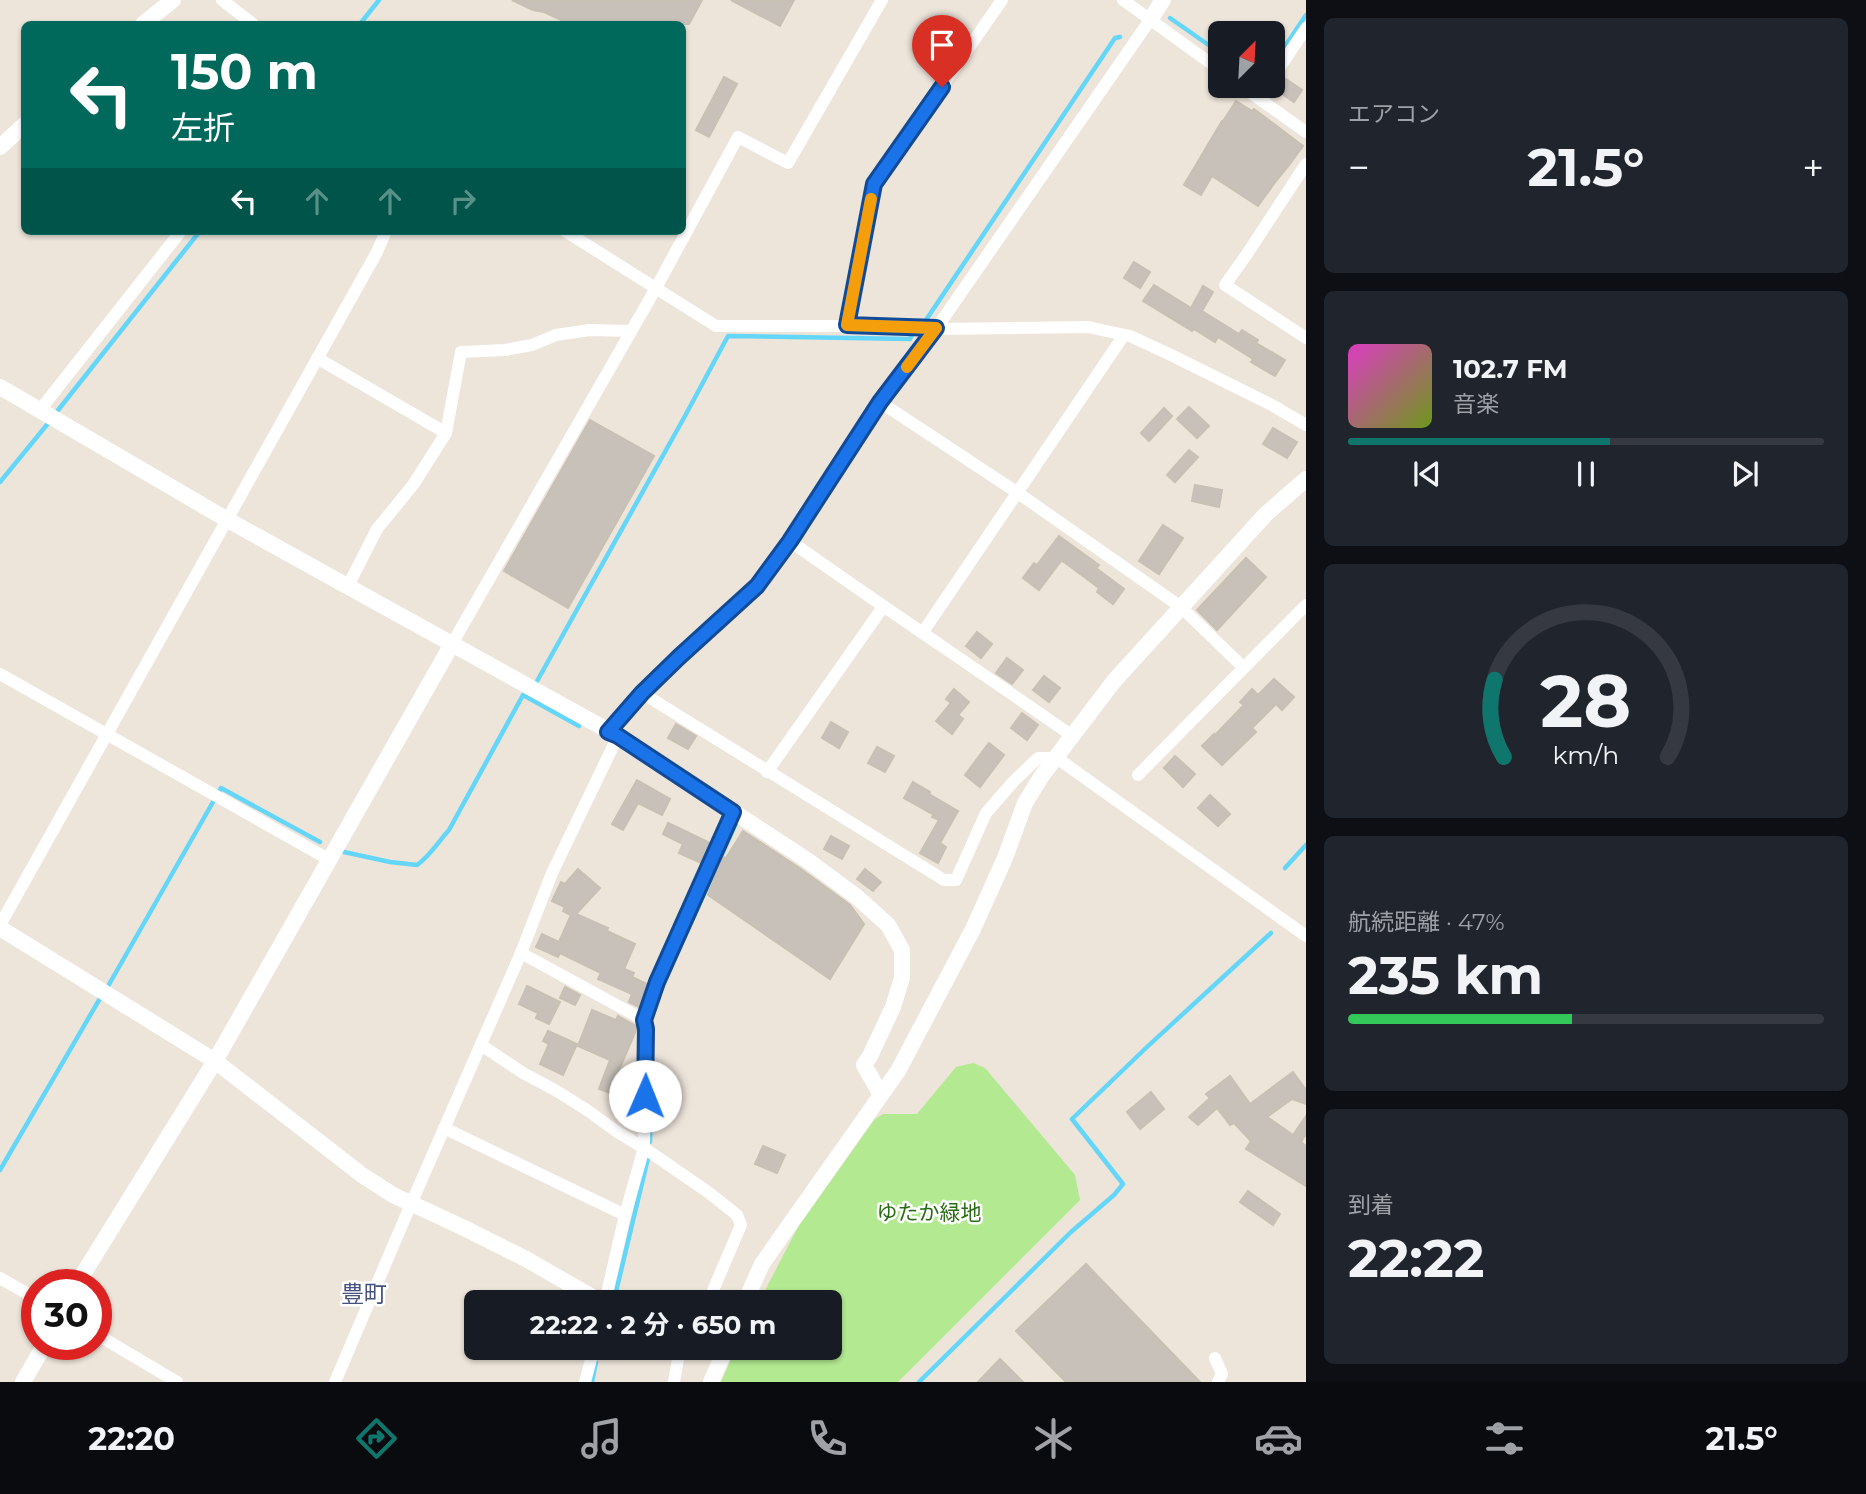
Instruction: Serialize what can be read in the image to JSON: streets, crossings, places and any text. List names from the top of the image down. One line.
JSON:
{"districts":["豊町"],"parks":["ゆたか緑地"],"north":"top right","page":{"tile":["エアコン",["航続距離 · 47%","235 km"],["到着","22:22"]],"turn":["150 m","左折"],"heat":["−","21.5°","+"],"song":["102.7 FM","音楽"],"limit":"30","trip":"22:22 · 2 分 · 650 m","tabs":["22:20","21.5°"],"gauge":["28","km/h"]}}
